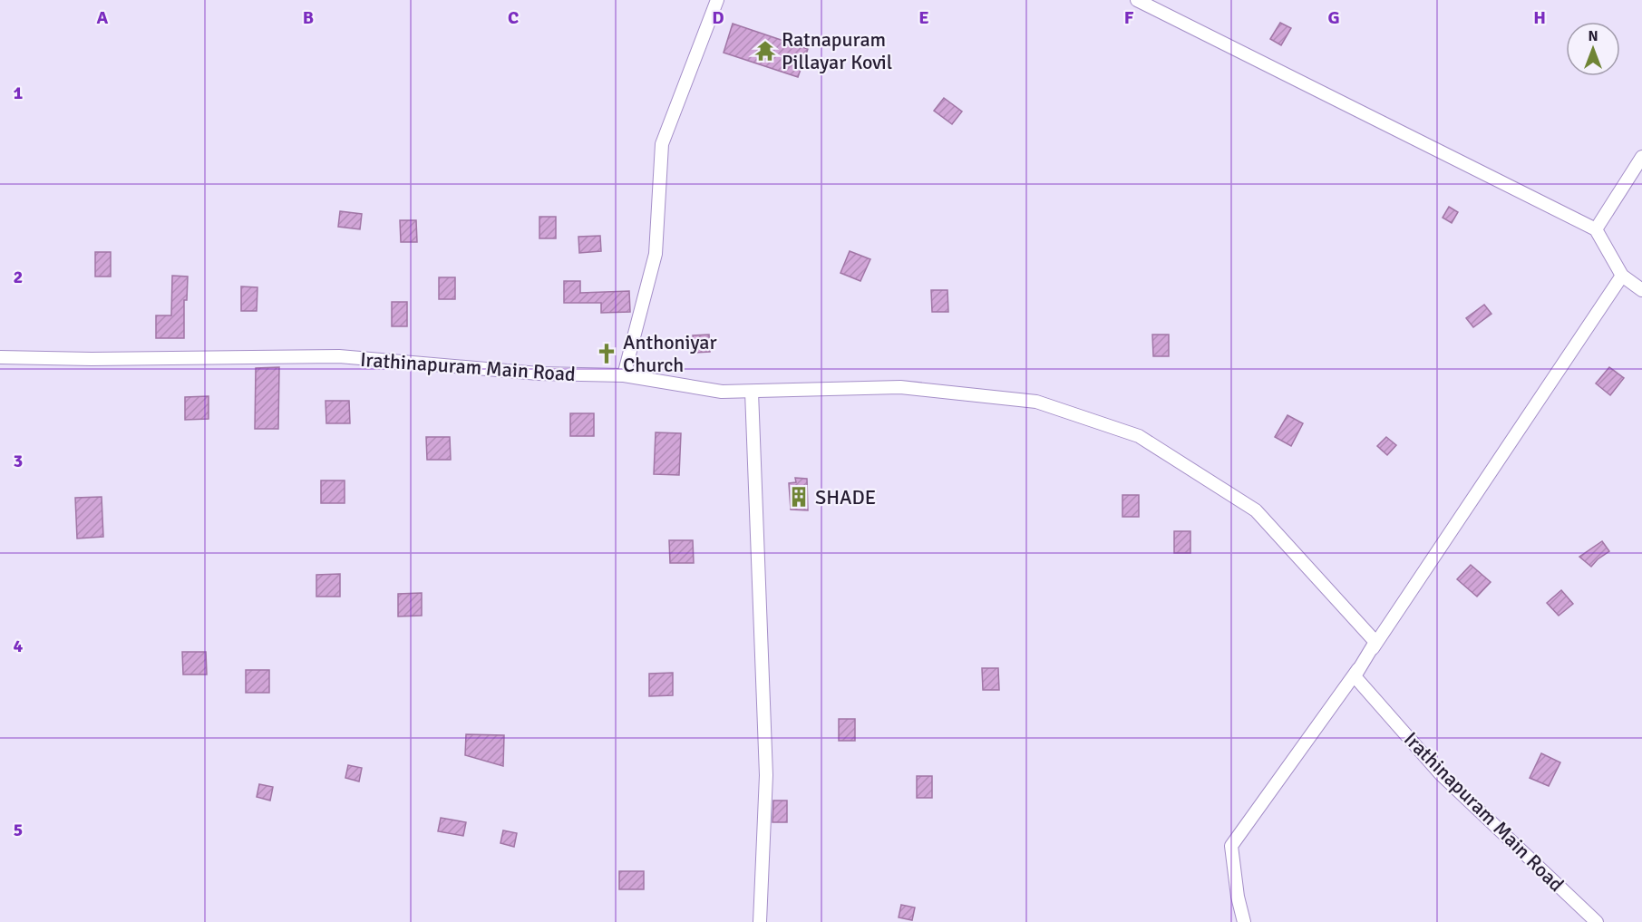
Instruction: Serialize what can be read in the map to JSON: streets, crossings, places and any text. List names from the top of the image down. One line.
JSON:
{"streets":{"street":["Irathinapuram Main Road"]},"places":{"temple":["Ratnapuram Pillayar Kovil"],"church":["Anthoniyar Church"],"building":["SHADE"]},"north":"top","grid":{"columns":["A","B","C","D","E","F","G","H"],"rows":["1","2","3","4","5"]}}
